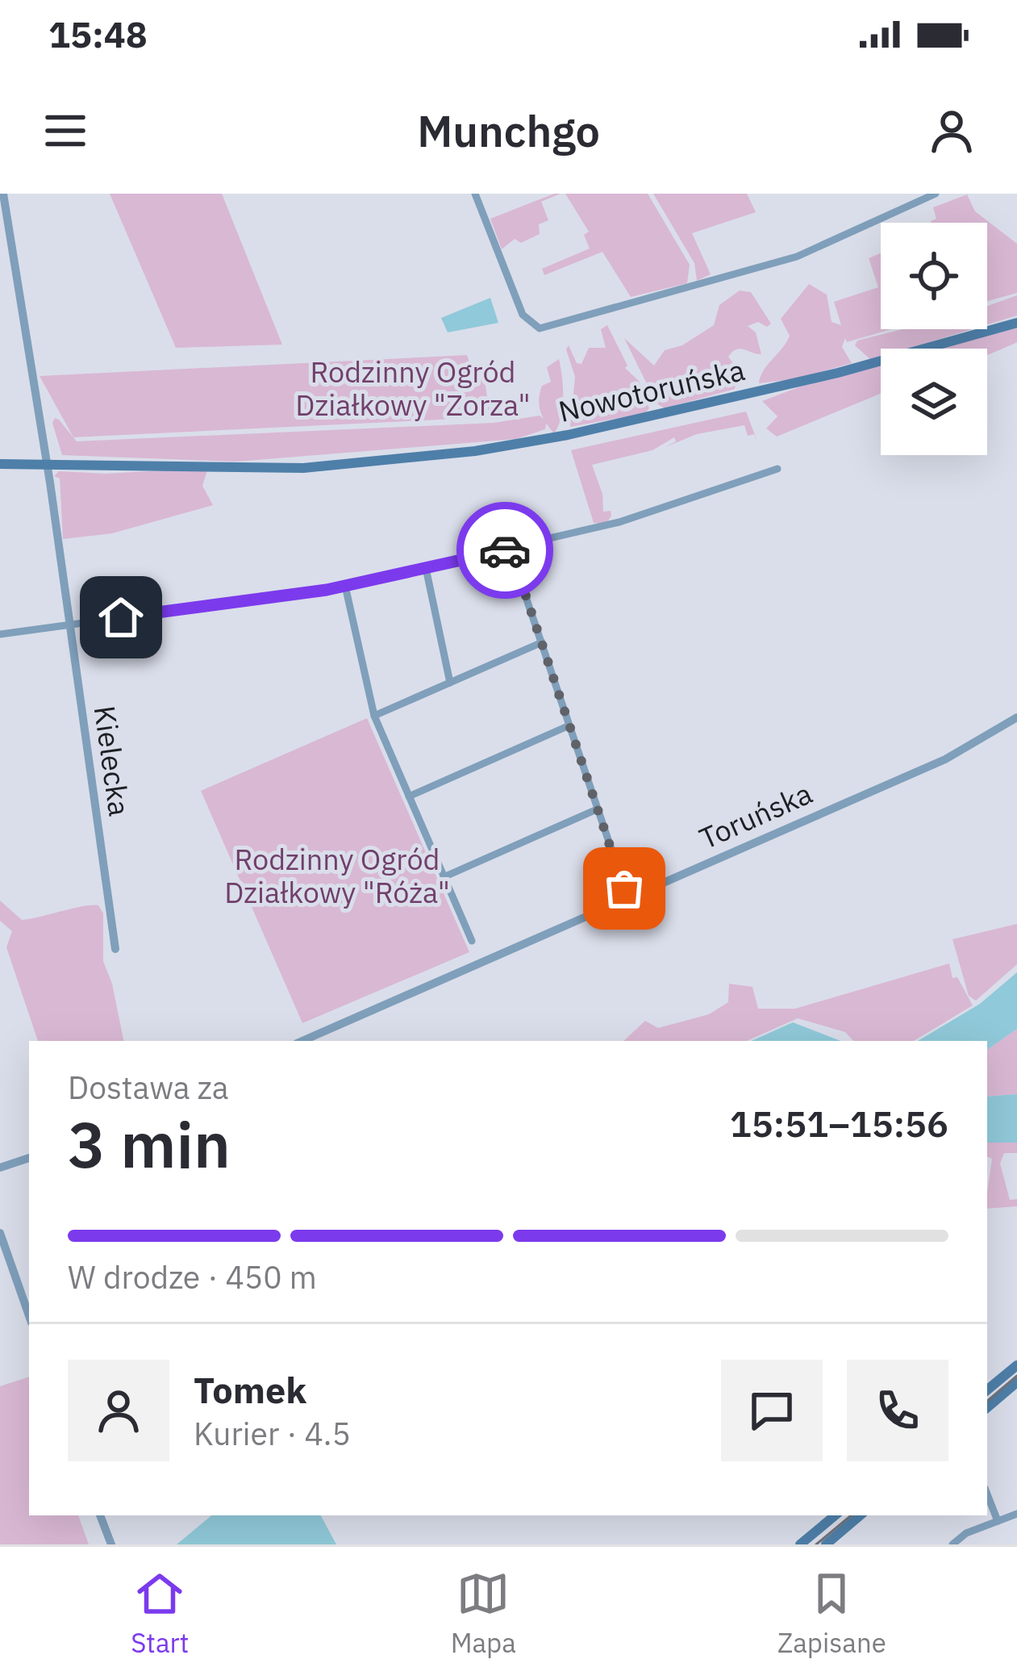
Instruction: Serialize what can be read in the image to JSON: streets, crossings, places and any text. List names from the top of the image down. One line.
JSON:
{"streets":{"main road":["Nowotoruńska"],"street":["Kielecka","Toruńska"]},"crossings":[["Nowotoruńska","Kielecka"]],"parks":["Rodzinny Ogród Działkowy \"Zorza\"","Rodzinny Ogród Działkowy \"Róża\""],"page":{"status":"15:48","header":"Munchgo","heading":["3 min","Dostawa za","15:51–15:56"],"panel":["Tomek","Kurier · 4.5"],"bar":"W drodze · 450 m","tabs":["Start","Mapa","Zapisane"]}}
